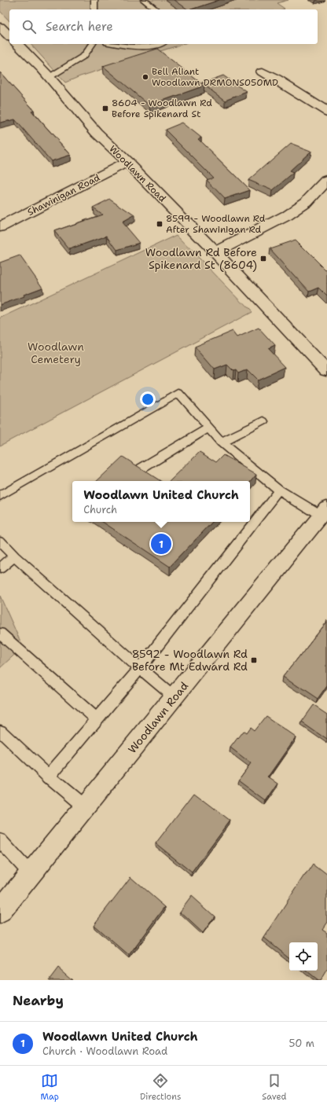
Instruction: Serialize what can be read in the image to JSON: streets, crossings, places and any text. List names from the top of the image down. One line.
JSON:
{"streets":{"street":["Woodlawn Road","Shawinigan Road"]},"crossings":[["Woodlawn Road","Shawinigan Road"]],"parks":["Woodlawn Cemetery"],"places":{"other":["Bell Aliant Woodlawn DRMONS050MD"],"transit":["8604 - Woodlawn Rd Before Spikenard St","8599 - Woodlawn Rd After Shawinigan Rd","Woodlawn Rd Before Spikenard St (8604)","8592 - Woodlawn Rd Before Mt Edward Rd"]},"page":{"search":"Search here","popup":["Woodlawn United Church","Church"],"pins":"1","heading":"Nearby","list":[{"mark":"1","name":"Woodlawn United Church","note":"Church · Woodlawn Road","value":"50 m"}],"nav":["Map","Directions","Saved"]}}
